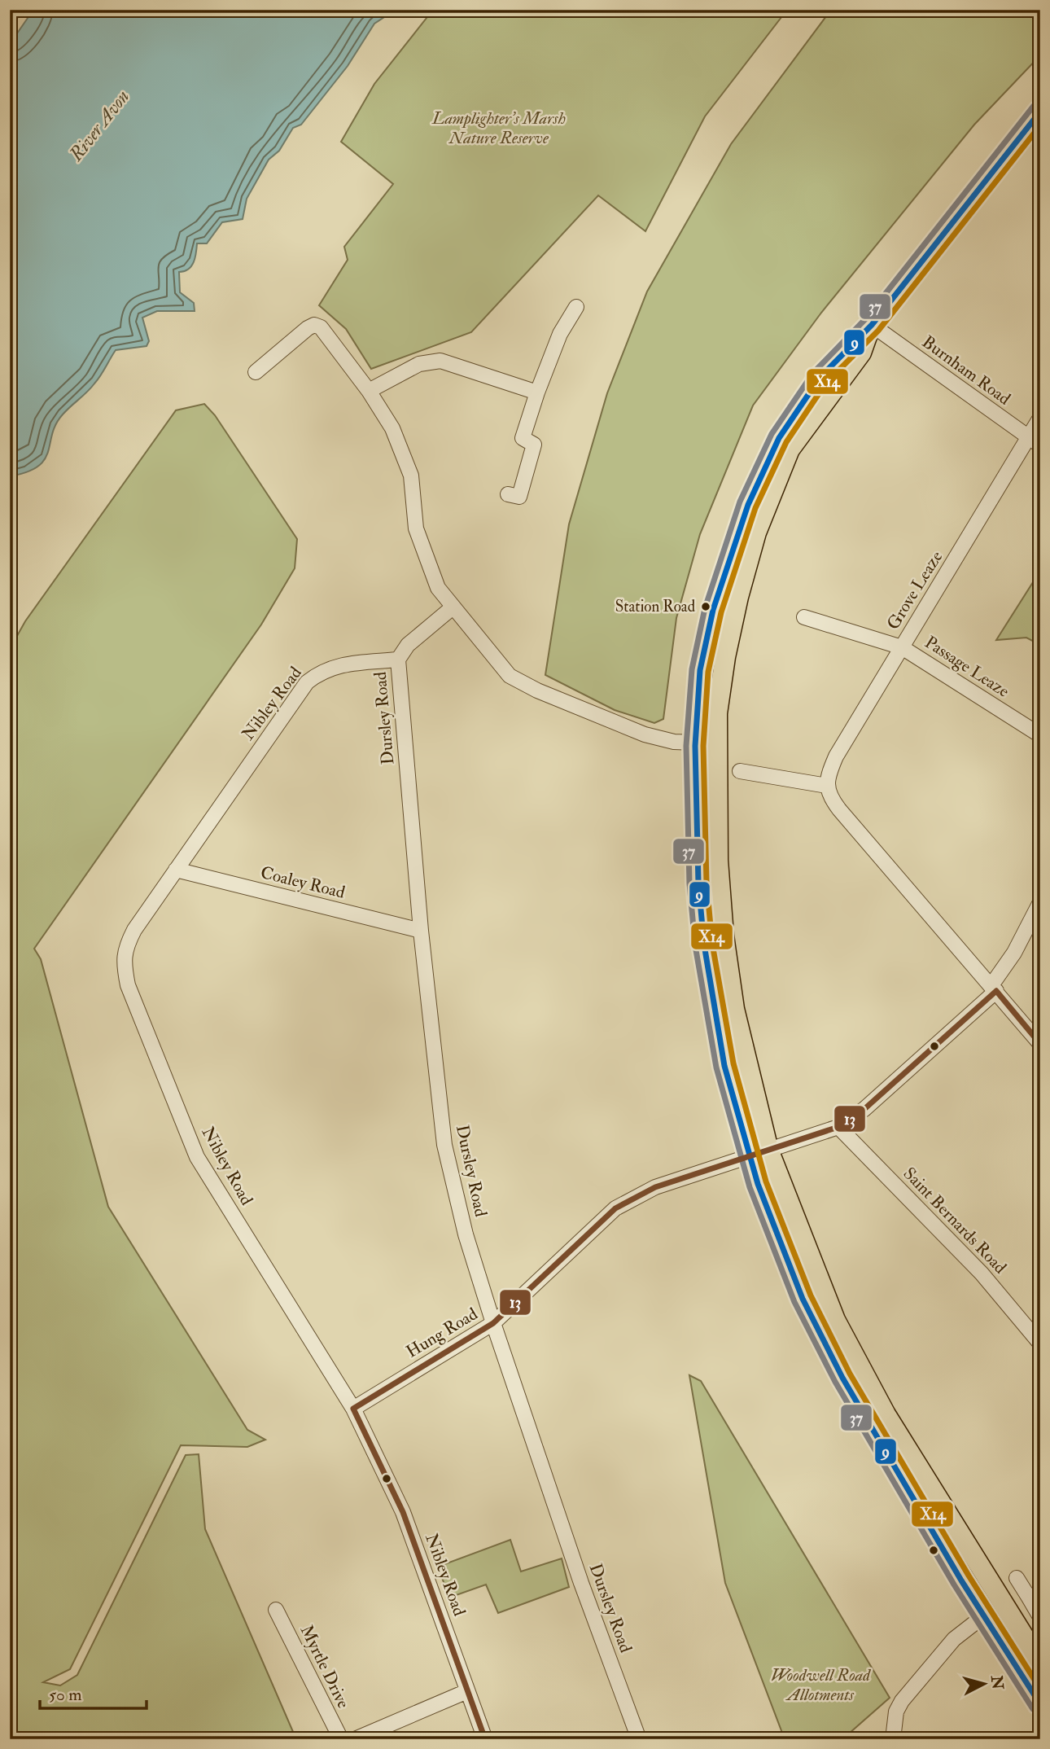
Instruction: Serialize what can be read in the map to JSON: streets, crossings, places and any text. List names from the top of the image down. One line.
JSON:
{"streets":{"street":["Burnham Road","Grove Leaze","Passage Leaze","Nibley Road","Dursley Road","Coaley Road","Saint Bernards Road","Hung Road","Myrtle Drive"]},"crossings":[["Burnham Road","Grove Leaze"],["Grove Leaze","Passage Leaze"],["Nibley Road","Dursley Road"],["Nibley Road","Coaley Road"],["Nibley Road","Hung Road"],["Dursley Road","Coaley Road"],["Dursley Road","Hung Road"],["Saint Bernards Road","Hung Road"]],"water":["River Avon"],"parks":["Lamplighter's Marsh Nature Reserve","Woodwell Road Allotments"],"places":["Station Road"],"lines":["transit line 37","transit line 9","transit line X14","transit line 13"],"scale_bar":"50 m","north":"right"}
